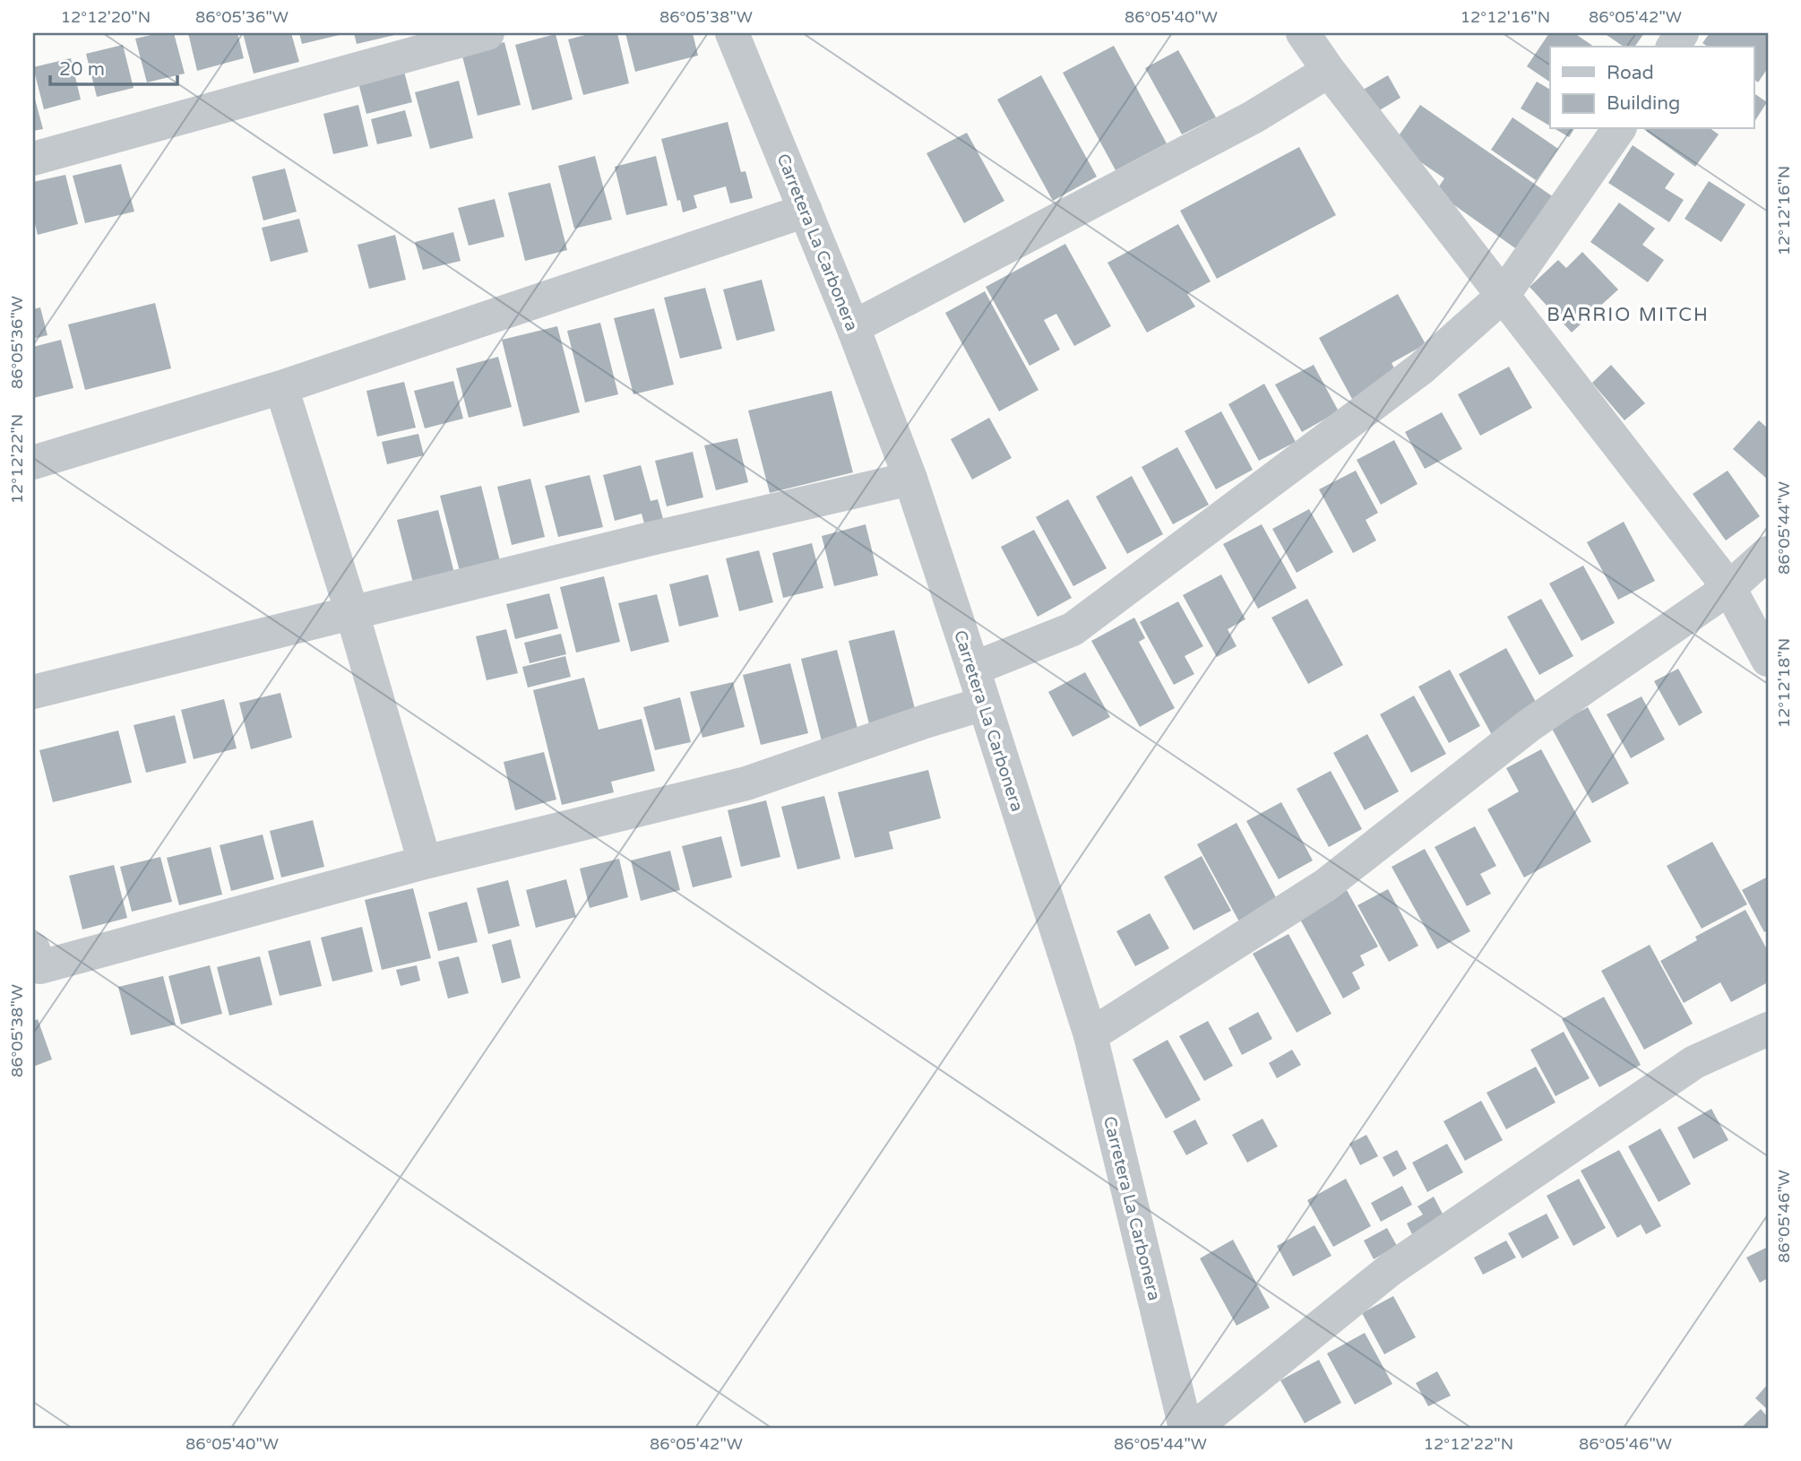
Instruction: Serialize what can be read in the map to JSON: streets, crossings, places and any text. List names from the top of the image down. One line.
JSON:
{"streets":{"street":["Carretera La Carbonera"]},"districts":["BARRIO MITCH"],"legend":["Road","Building"],"scale_bar":"20 m","coordinates":["12°12'20\"N","86°05'36\"W","86°05'38\"W","86°05'40\"W","12°12'16\"N","86°05'42\"W","12°12'22\"N","86°05'44\"W","12°12'18\"N","86°05'46\"W"]}
